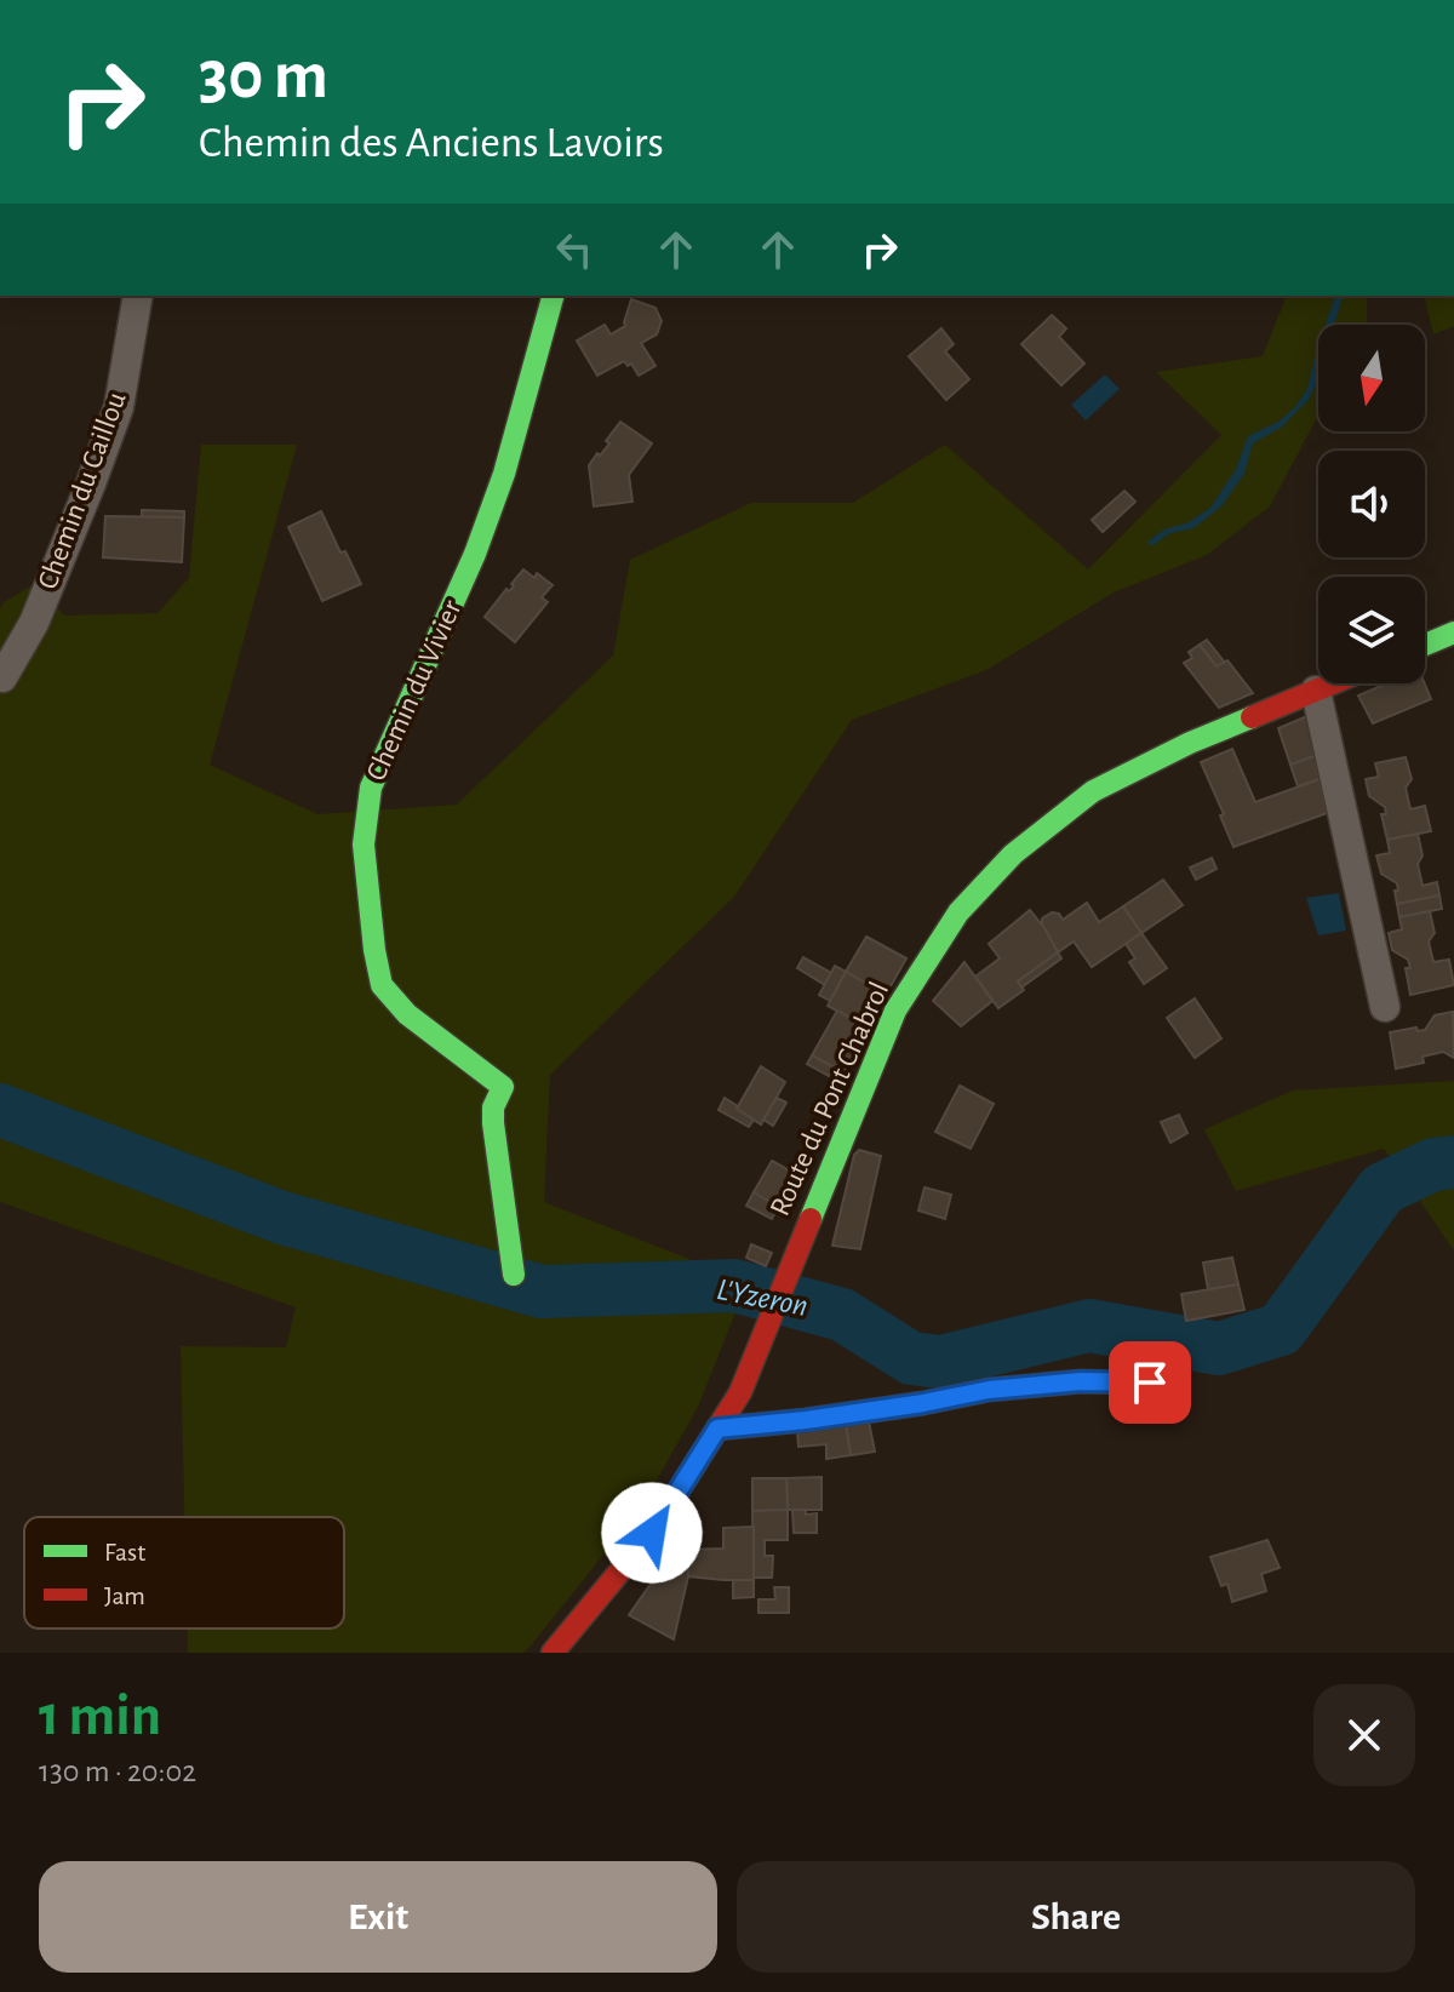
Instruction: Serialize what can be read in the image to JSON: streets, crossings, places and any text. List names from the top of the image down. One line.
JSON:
{"streets":{"street":["Chemin du Caillou","Chemin du Vivier","Route du Pont Chabrol"]},"water":["L'Yzeron"],"legend":["Fast","Jam"],"north":"bottom","page":{"turn":["30 m","Chemin des Anciens Lavoirs"],"heading":["1 min","130 m · 20:02"],"buttons":["Exit","Share"]}}
